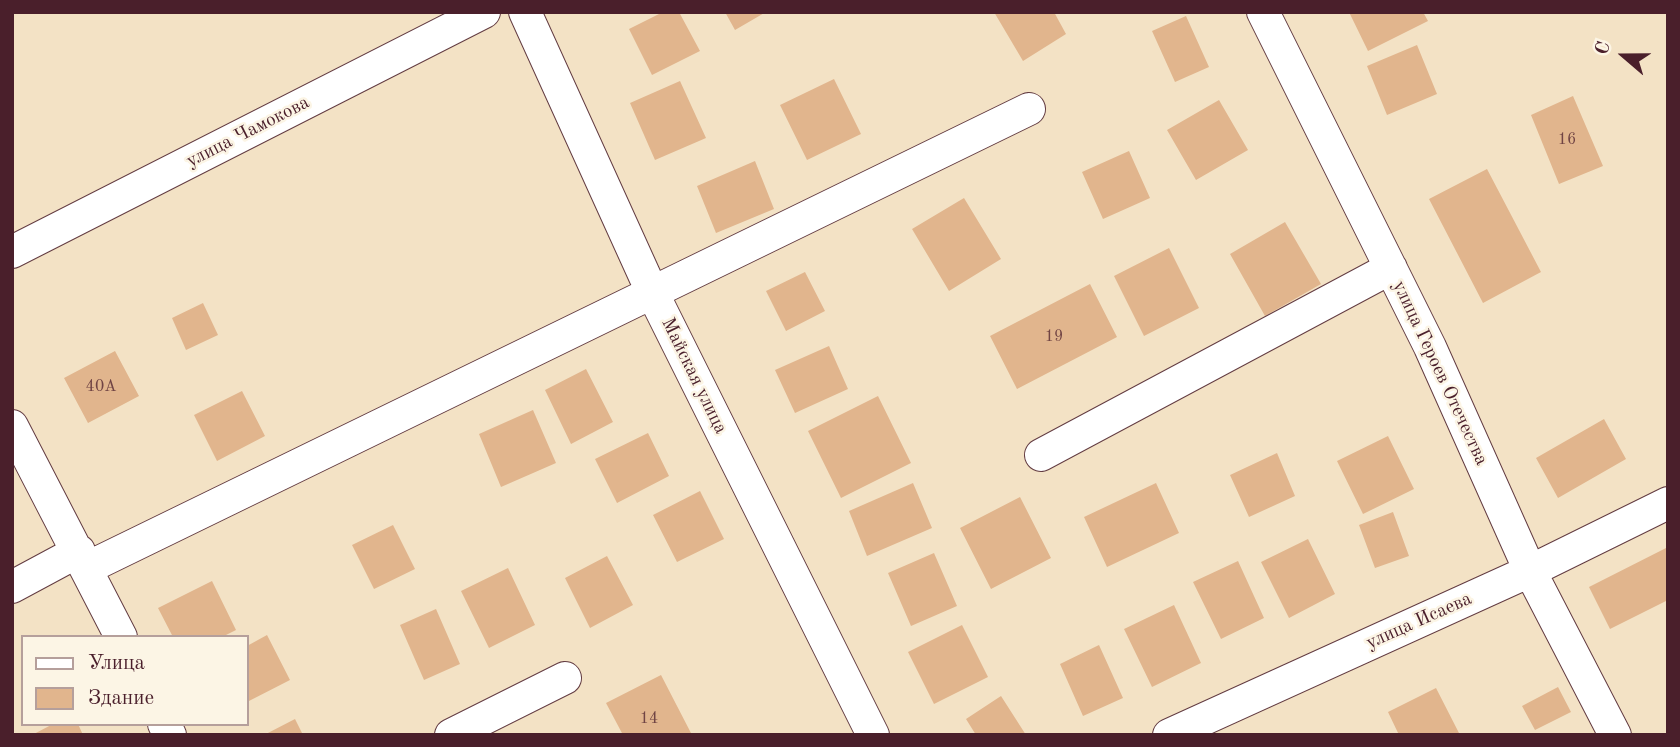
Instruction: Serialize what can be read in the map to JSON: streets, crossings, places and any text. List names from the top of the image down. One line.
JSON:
{"streets":{"street":["улица Чамокова","улица Героев Отечества","Майская улица","улица Исаева"]},"crossings":[["улица Героев Отечества","улица Исаева"]],"house_numbers":["16","19","40А","14"],"legend":["Улица","Здание"],"north":"left"}
